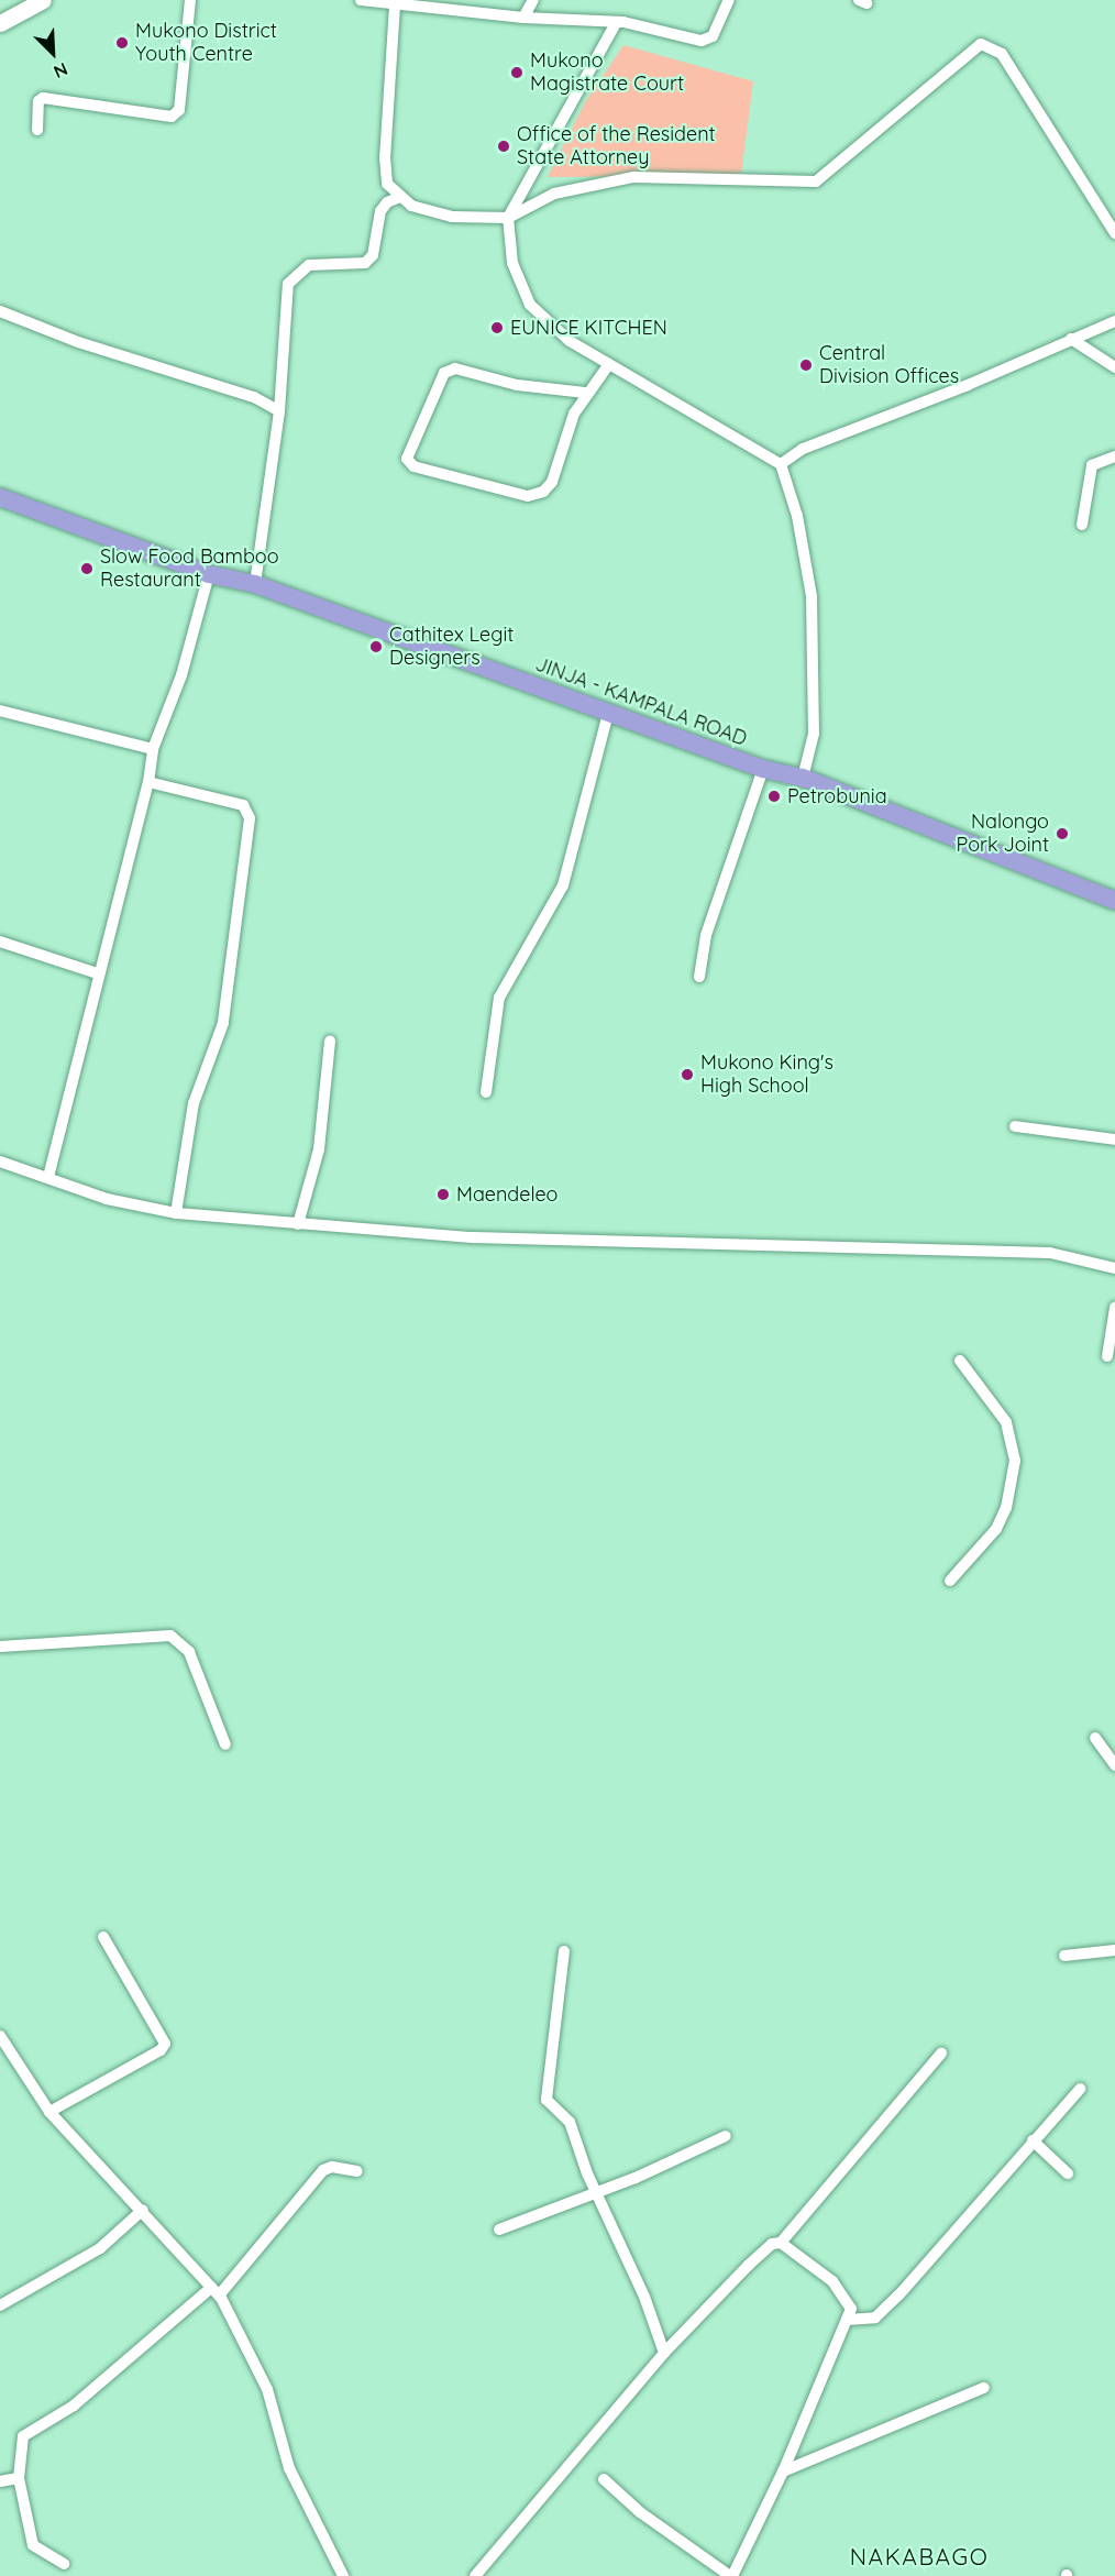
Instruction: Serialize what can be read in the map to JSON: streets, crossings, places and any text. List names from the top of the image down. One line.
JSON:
{"streets":{"highway":["JINJA - KAMPALA ROAD"]},"districts":["NAKABAGO"],"places":["Mukono District Youth Centre","Mukono Magistrate Court","Office of the Resident State Attorney","EUNICE KITCHEN","Central Division Offices","Slow Food Bamboo Restaurant","Cathitex Legit Designers","Petrobunia","Nalongo Pork Joint","Mukono King's High School","Maendeleo"],"north":"bottom right"}
